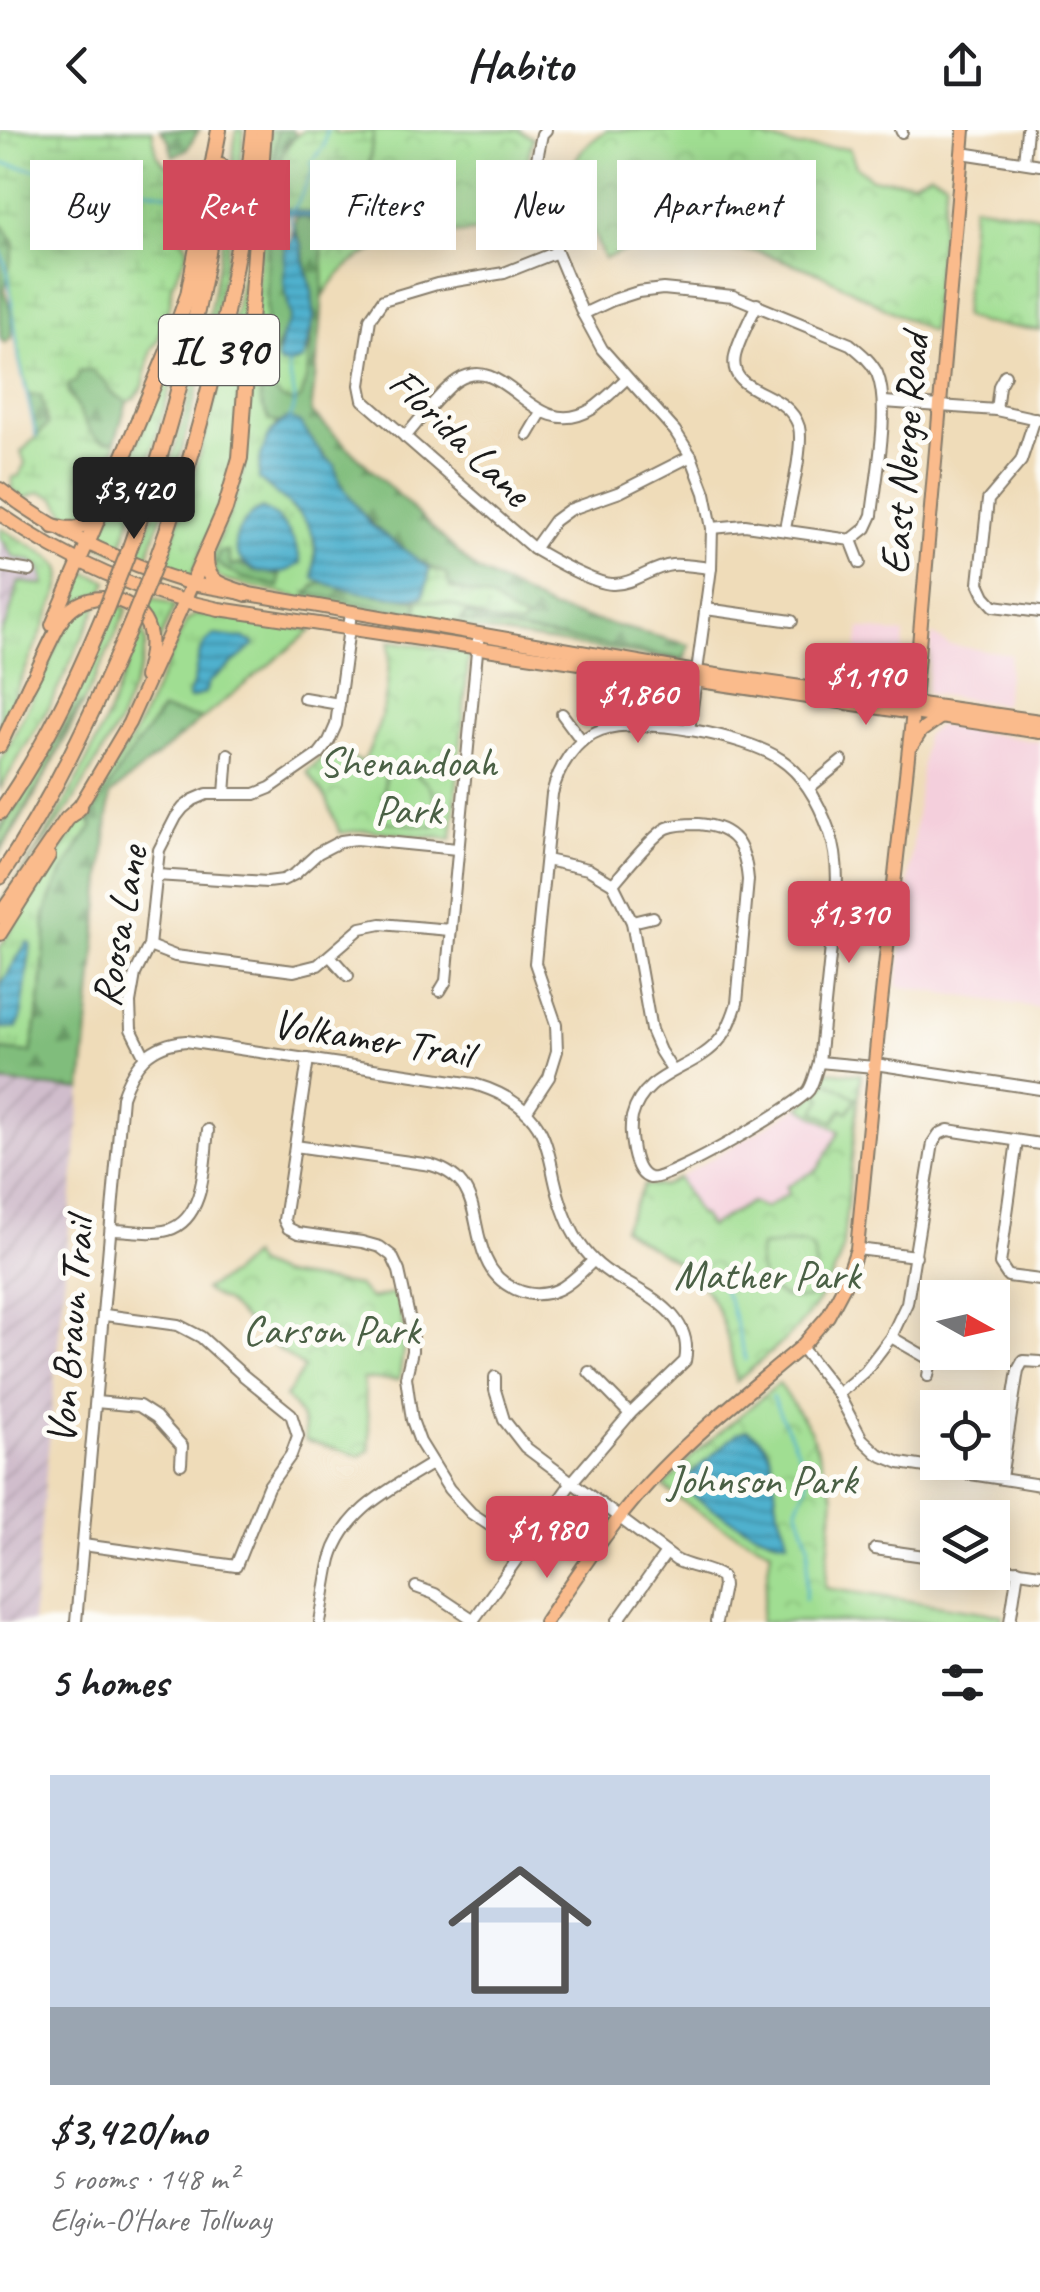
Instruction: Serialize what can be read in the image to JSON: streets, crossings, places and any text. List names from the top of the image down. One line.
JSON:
{"streets":{"highway":["IL 390"],"main road":["East Nerge Road"],"street":["Florida Lane","Roosa Lane","Volkamer Trail","Von Braun Trail"]},"crossings":[["Roosa Lane","Volkamer Trail"],["Roosa Lane","Von Braun Trail"],["Volkamer Trail","Von Braun Trail"]],"parks":["Shenandoah Park","Mather Park","Carson Park","Johnson Park"],"north":"right","page":{"header":"Habito","chip":["Buy","Rent","Filters","New","Apartment"],"price":["$3,420","$1,190","$1,860","$1,310","$1,980"],"heading":"5 homes","list":[{"name":"$3,420/mo","note":"5 rooms · 148 m² · Elgin-O'Hare Tollway"}]}}
